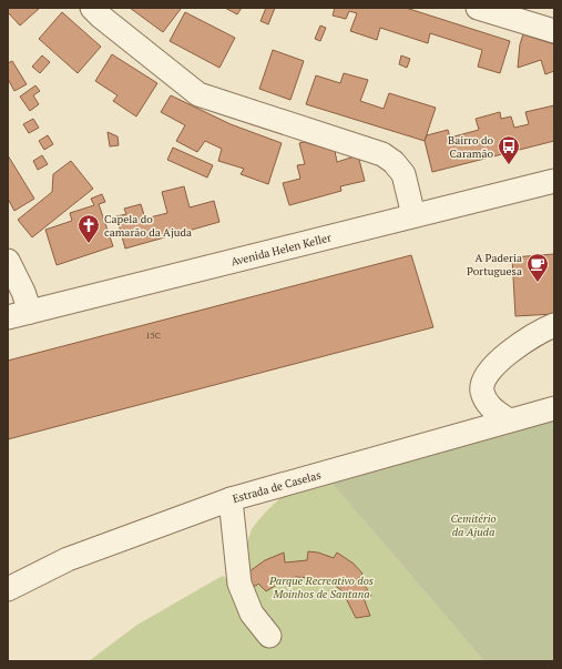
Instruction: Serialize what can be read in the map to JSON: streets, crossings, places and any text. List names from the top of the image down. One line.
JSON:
{"streets":{"street":["Avenida Helen Keller","Estrada de Caselas"]},"parks":["Cemitério da Ajuda","Parque Recreativo dos Moinhos de Santana"],"places":{"bus stop":["Bairro do Caramão"],"church":["Capela do camarão da Ajuda"],"cafe":["A Paderia Portuguesa"]},"house_numbers":["15C"]}
